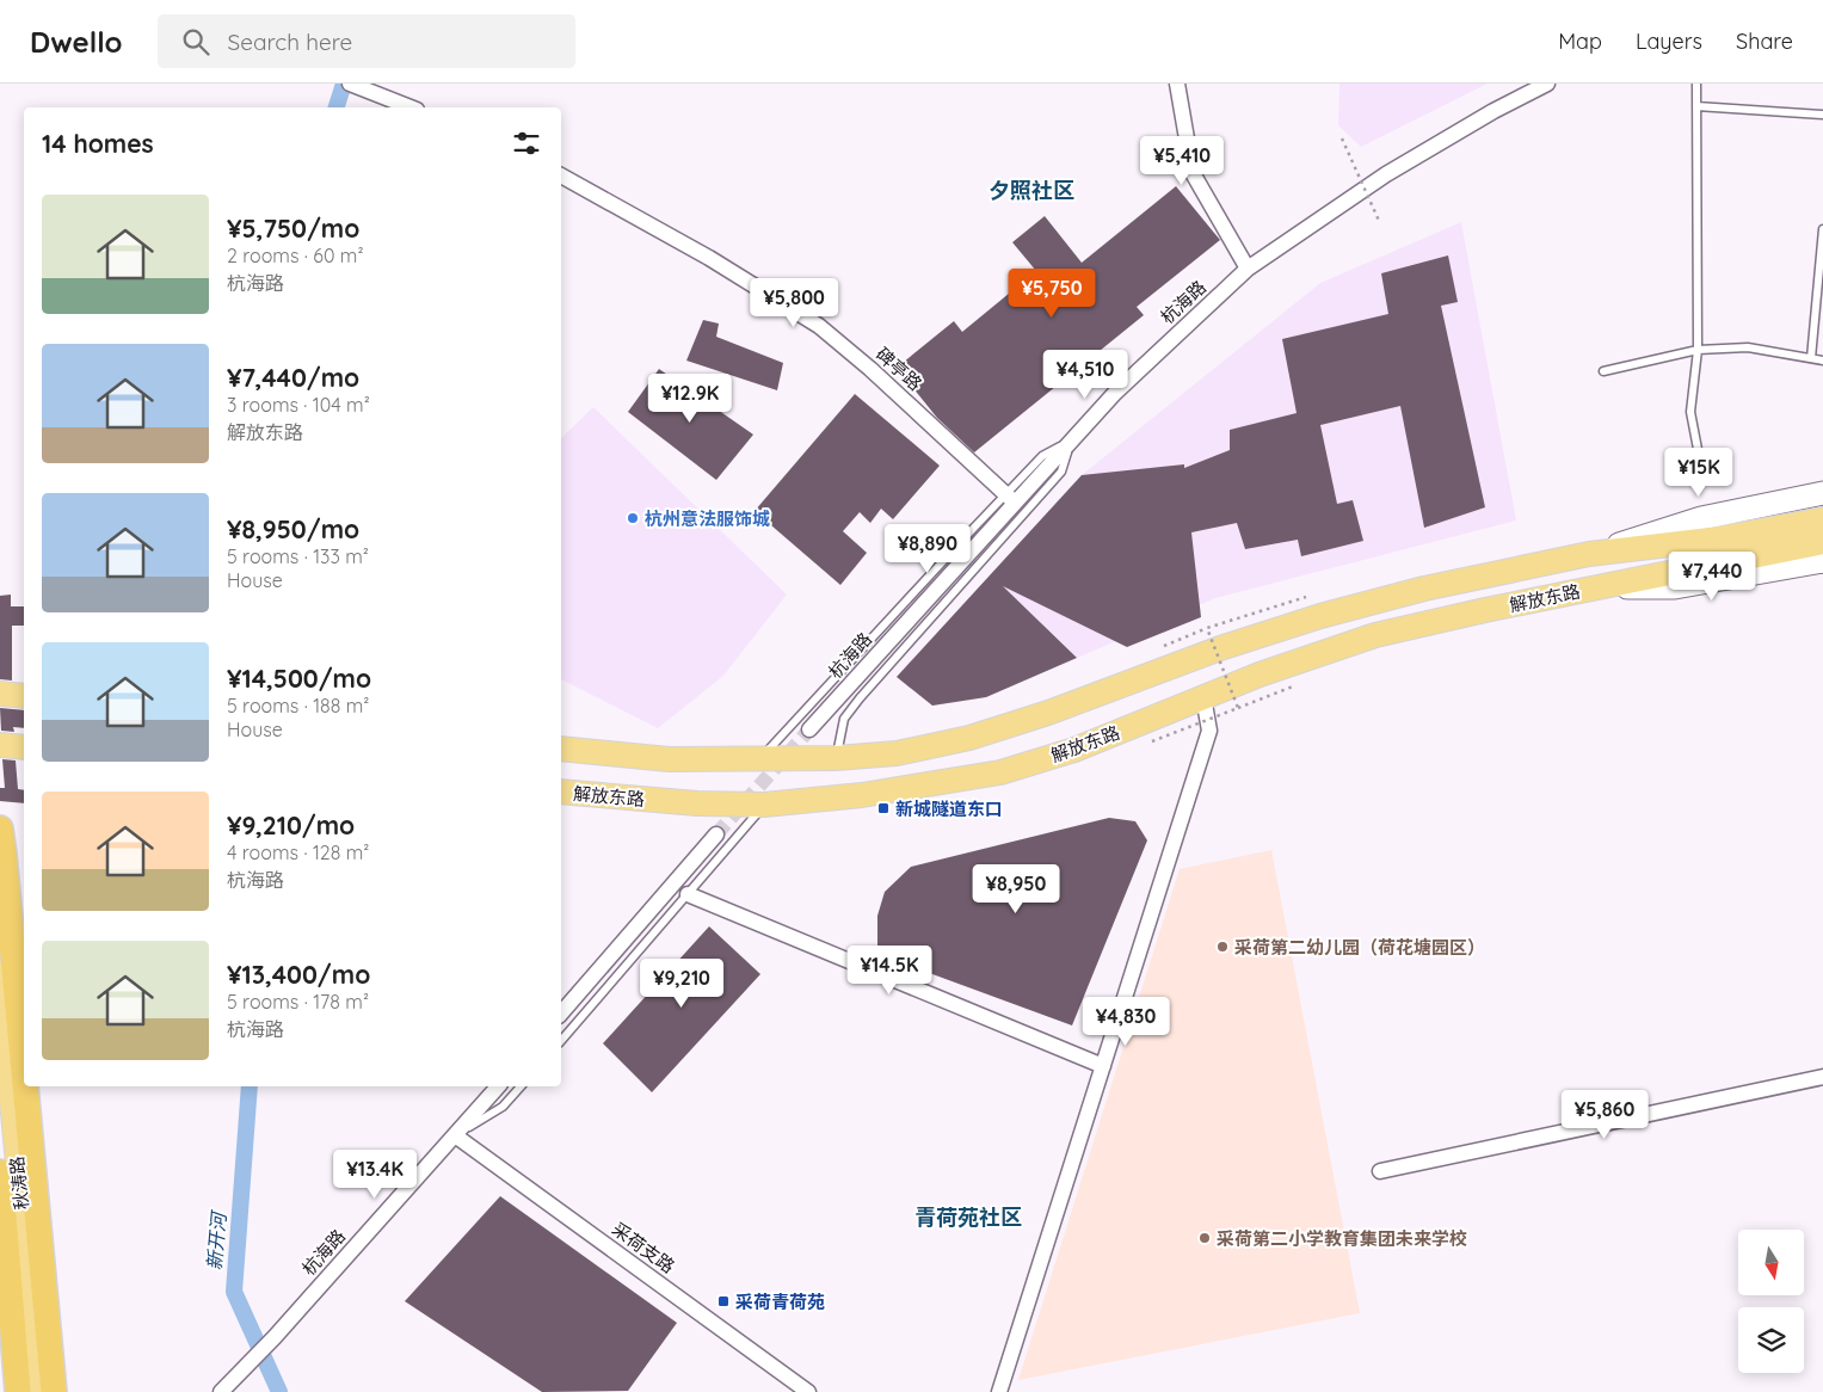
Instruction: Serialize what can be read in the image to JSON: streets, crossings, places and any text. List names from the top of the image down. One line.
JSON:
{"streets":{"main road":["解放东路","秋涛路"],"street":["杭海路","碑亭路","采荷支路"]},"crossings":[["杭海路","碑亭路"],["杭海路","采荷支路"]],"districts":["夕照社区","青荷苑社区"],"water":["新开河"],"places":{"other":["杭州意法服饰城","采荷第二幼儿园（荷花塘园区）","采荷第二小学教育集团未来学校"],"transit":["新城隧道东口","采荷青荷苑"]},"north":"bottom","page":{"header":"Dwello","search":"Search here","nav":["Map","Layers","Share"],"heading":"14 homes","price":["¥5,410","¥5,750","¥5,800","¥4,510","¥12.9K","¥15K","¥8,890","¥7,440","¥8,950","¥14.5K","¥9,210","¥4,830","¥5,860","¥13.4K"],"list":[{"name":"¥5,750/mo","note":"2 rooms · 60 m² · 杭海路"},{"name":"¥7,440/mo","note":"3 rooms · 104 m² · 解放东路"},{"name":"¥8,950/mo","note":"5 rooms · 133 m² · House"},{"name":"¥14,500/mo","note":"5 rooms · 188 m² · House"},{"name":"¥9,210/mo","note":"4 rooms · 128 m² · 杭海路"},{"name":"¥13,400/mo","note":"5 rooms · 178 m² · 杭海路"}]}}
